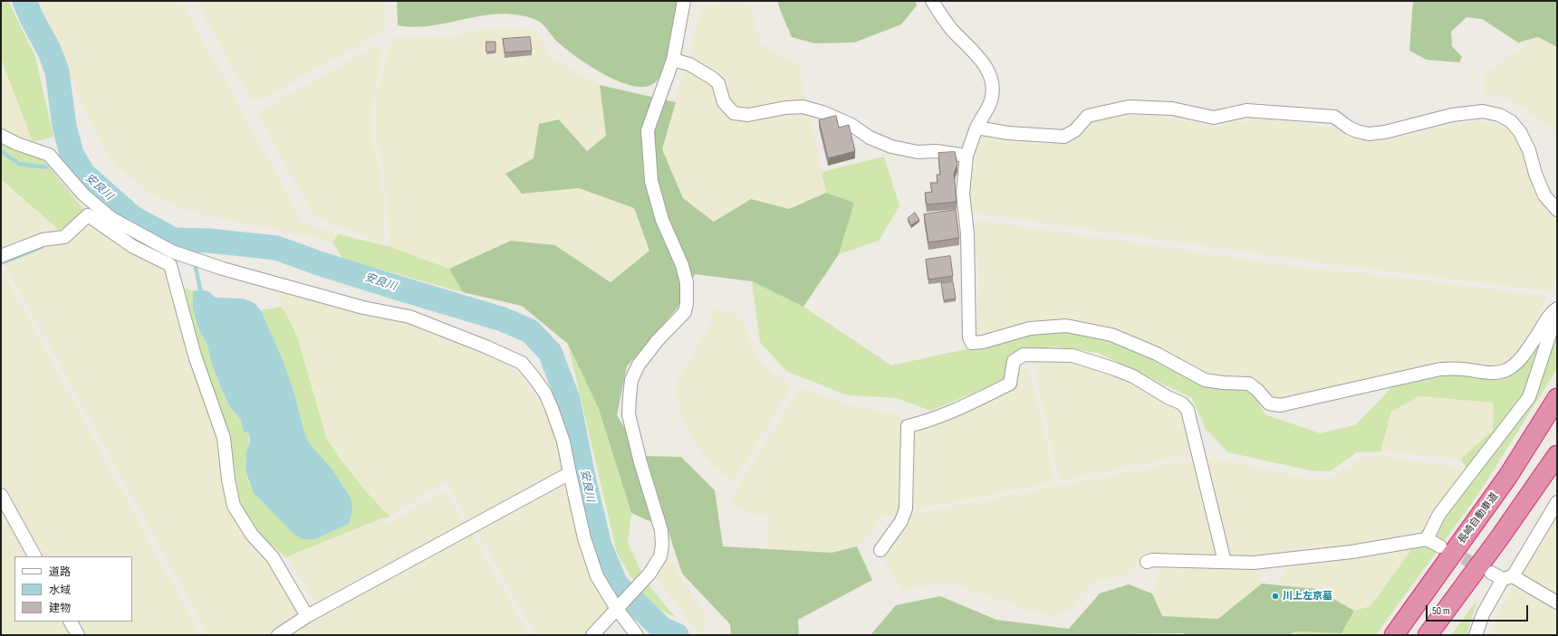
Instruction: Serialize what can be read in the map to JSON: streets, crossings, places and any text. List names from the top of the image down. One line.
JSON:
{"streets":{"highway":["長崎自動車道"]},"water":["安良川"],"places":["川上左京墓"],"legend":["道路","水域","建物"],"scale_bar":"50 m"}
